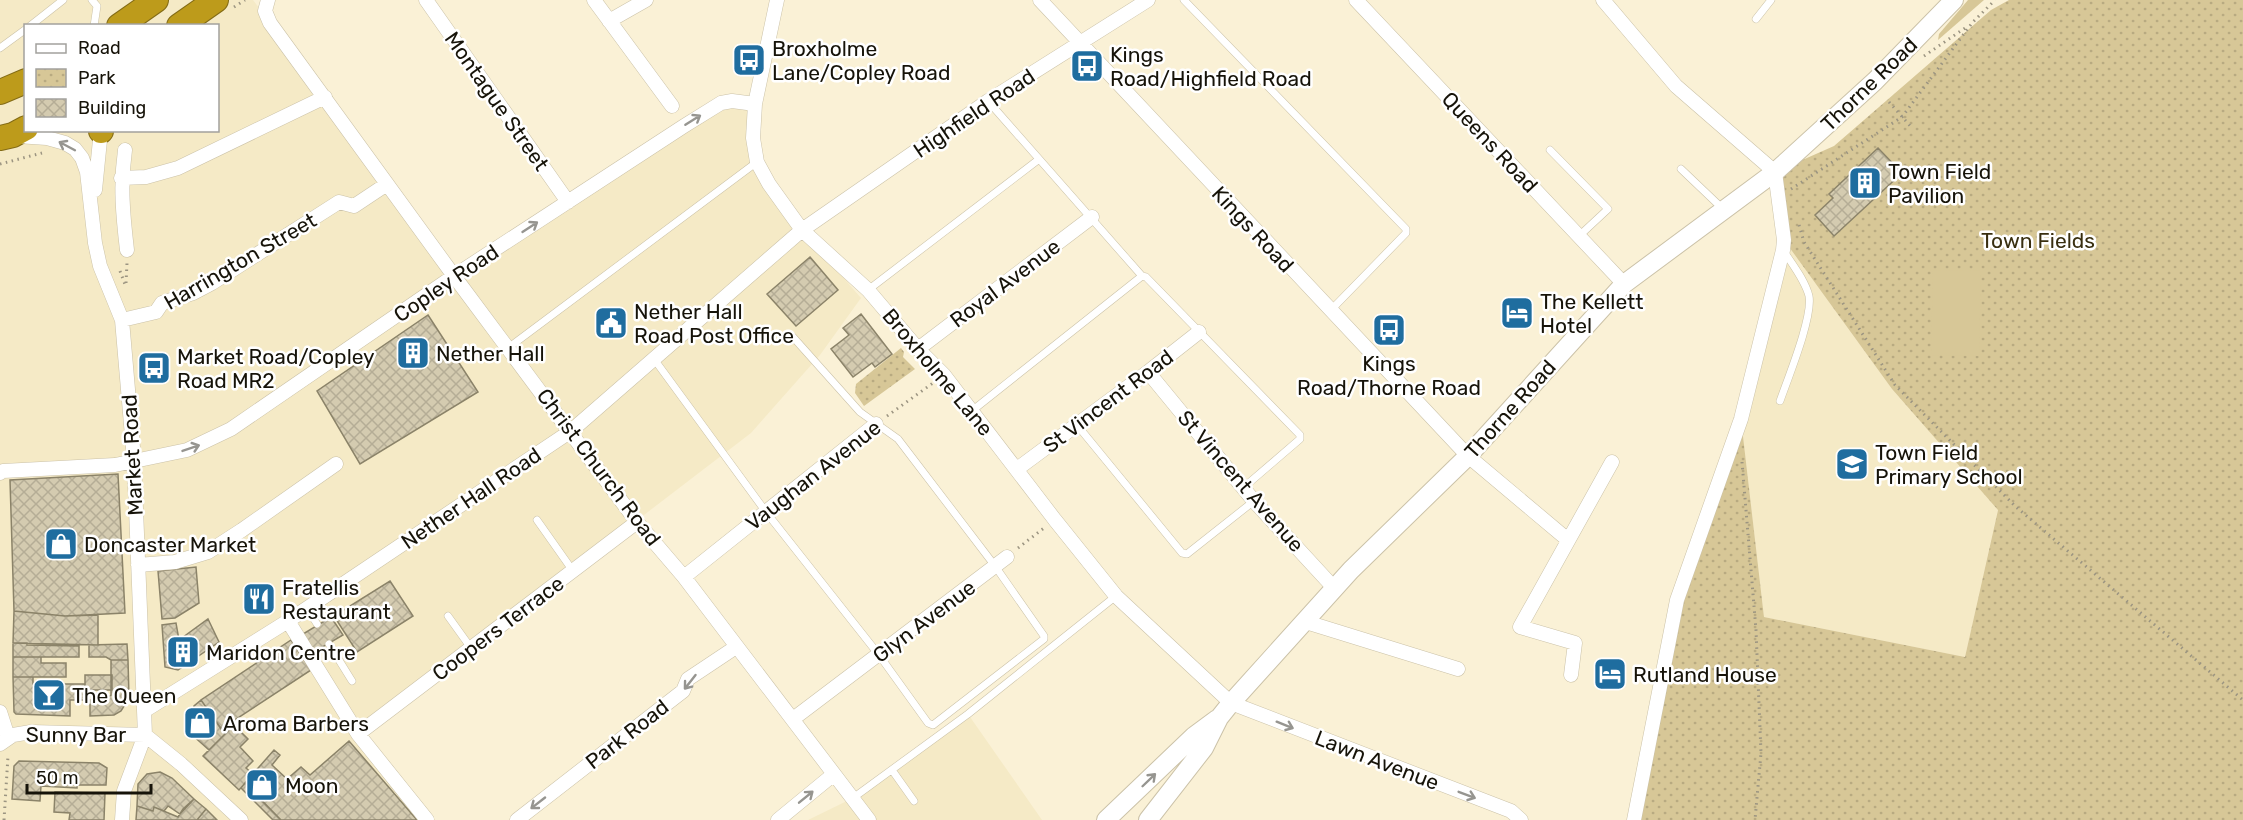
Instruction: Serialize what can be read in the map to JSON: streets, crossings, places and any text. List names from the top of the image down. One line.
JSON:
{"streets":{"street":["Thorne Road","Montague Street","Highfield Road","Queens Road","Kings Road","Harrington Street","Copley Road","Royal Avenue","Broxholme Lane","St Vincent Road","Market Road","Christ Church Road","Vaughan Avenue","St Vincent Avenue","Nether Hall Road","Glyn Avenue","Coopers Terrace","Sunny Bar","Park Road","Lawn Avenue"]},"crossings":[["Thorne Road","Queens Road"],["Thorne Road","Kings Road"],["Thorne Road","Broxholme Lane"],["Thorne Road","St Vincent Avenue"],["Thorne Road","Lawn Avenue"],["Montague Street","Copley Road"],["Highfield Road","Kings Road"],["Highfield Road","Broxholme Lane"],["Highfield Road","Nether Hall Road"],["Harrington Street","Market Road"],["Harrington Street","Christ Church Road"],["Copley Road","Broxholme Lane"],["Copley Road","Market Road"],["Copley Road","Christ Church Road"],["Royal Avenue","Broxholme Lane"],["Broxholme Lane","St Vincent Road"],["Broxholme Lane","Vaughan Avenue"],["Broxholme Lane","Nether Hall Road"],["Broxholme Lane","Lawn Avenue"],["St Vincent Road","St Vincent Avenue"],["Market Road","Nether Hall Road"],["Market Road","Sunny Bar"],["Christ Church Road","Vaughan Avenue"],["Christ Church Road","Nether Hall Road"],["Christ Church Road","Glyn Avenue"],["Christ Church Road","Coopers Terrace"],["Christ Church Road","Park Road"]],"one_way":["Copley Road","Park Road"],"parks":["Town Fields"],"places":{"bus stop":["Broxholme Lane/Copley Road","Kings Road/Highfield Road","Kings Road/Thorne Road","Market Road/Copley Road MR2"],"building":["Town Field Pavilion","Nether Hall","Maridon Centre"],"hotel":["The Kellett Hotel","Rutland House"],"public building":["Nether Hall Road Post Office"],"school or university":["Town Field Primary School"],"shop":["Doncaster Market","Aroma Barbers","Moon"],"restaurant":["Fratellis Restaurant"],"bar":["The Queen"]},"legend":["Road","Park","Building"],"scale_bar":"50 m"}
